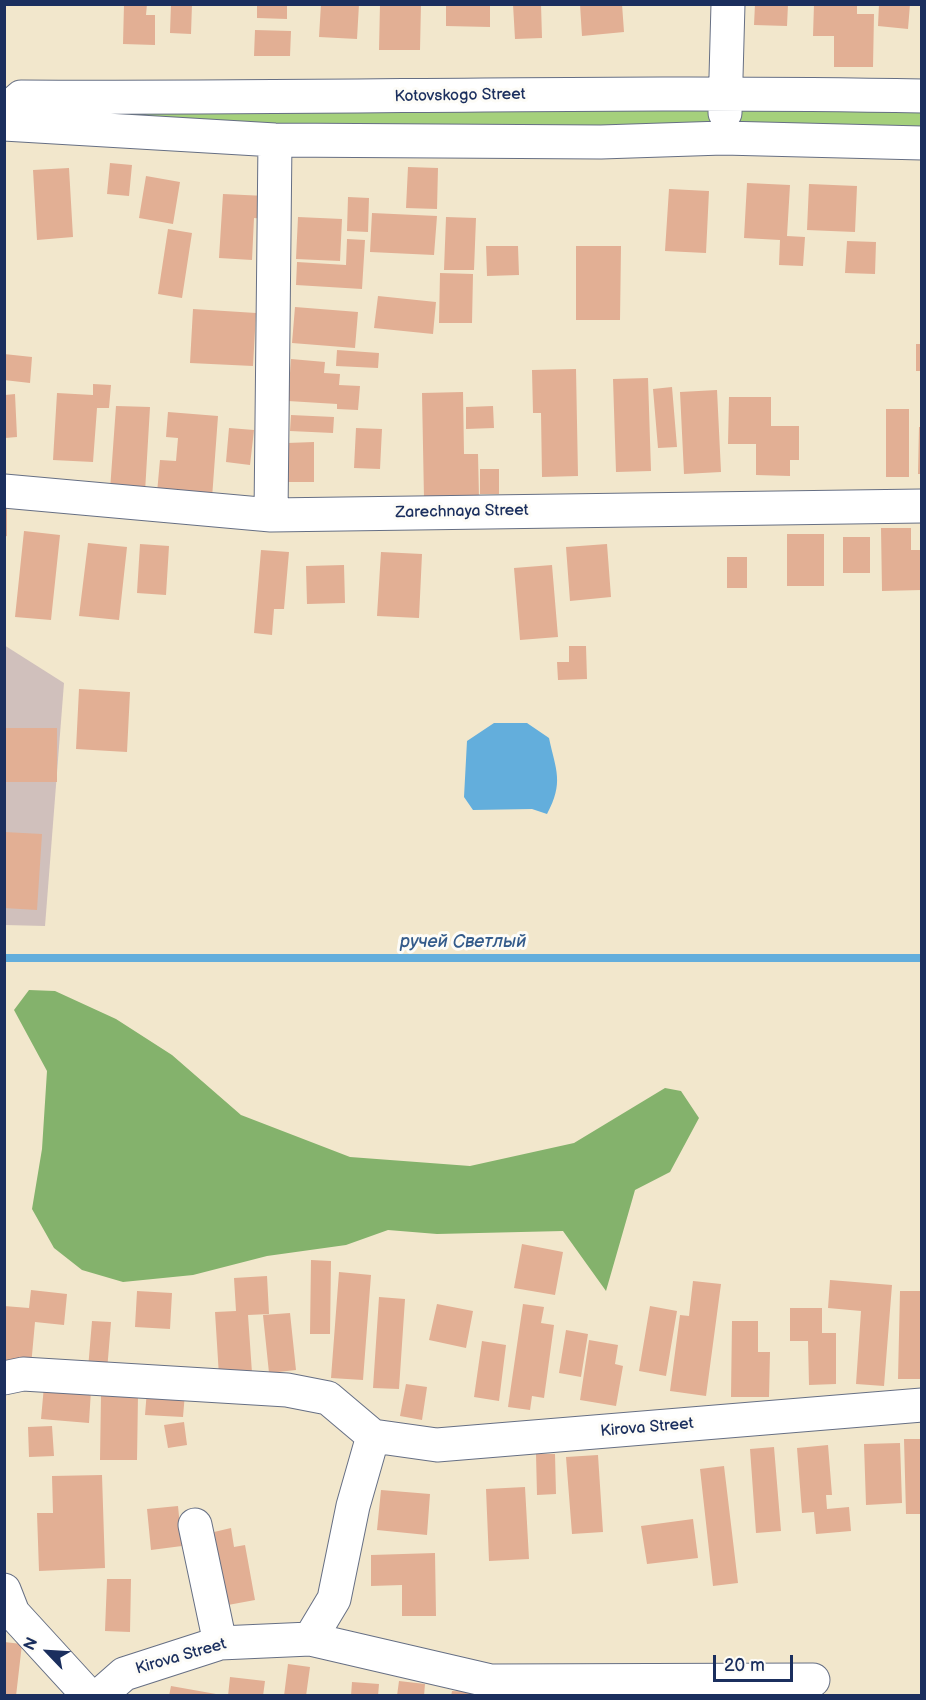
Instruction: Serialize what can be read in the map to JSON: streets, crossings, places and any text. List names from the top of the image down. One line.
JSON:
{"streets":{"street":["Kotovskogo Street","Zarechnaya Street","Kirova Street"]},"water":["ручей Светлый"],"scale_bar":"20 m","north":"top left"}
